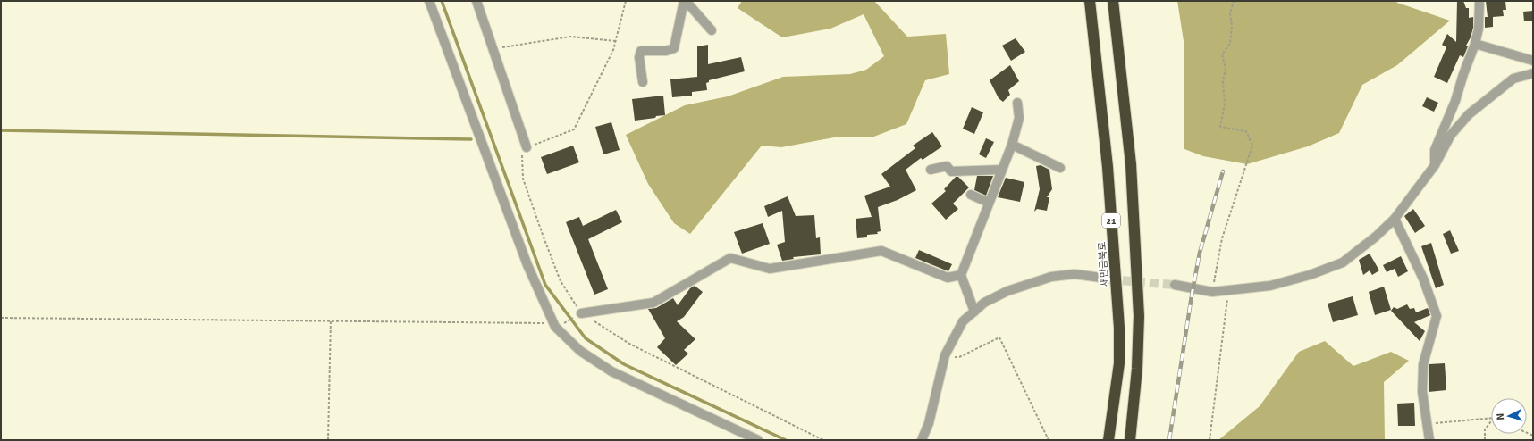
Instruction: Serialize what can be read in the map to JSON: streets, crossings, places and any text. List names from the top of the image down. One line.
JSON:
{"streets":{"highway":["21","새만금북로"]},"north":"left"}
